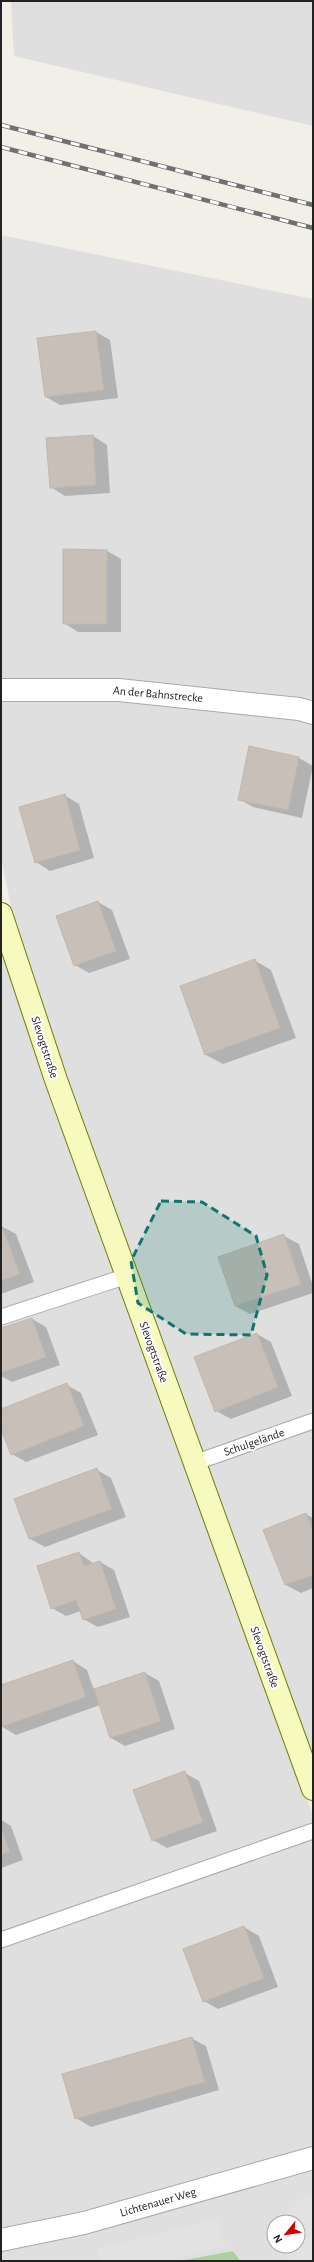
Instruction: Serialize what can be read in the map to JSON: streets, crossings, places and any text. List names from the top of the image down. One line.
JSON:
{"streets":{"street":["An der Bahnstrecke","Slevogtstraße","Lichtenauer Weg"],"lane":["Schulgelände"]},"crossings":[["Slevogtstraße","Schulgelände"]],"north":"bottom left"}
